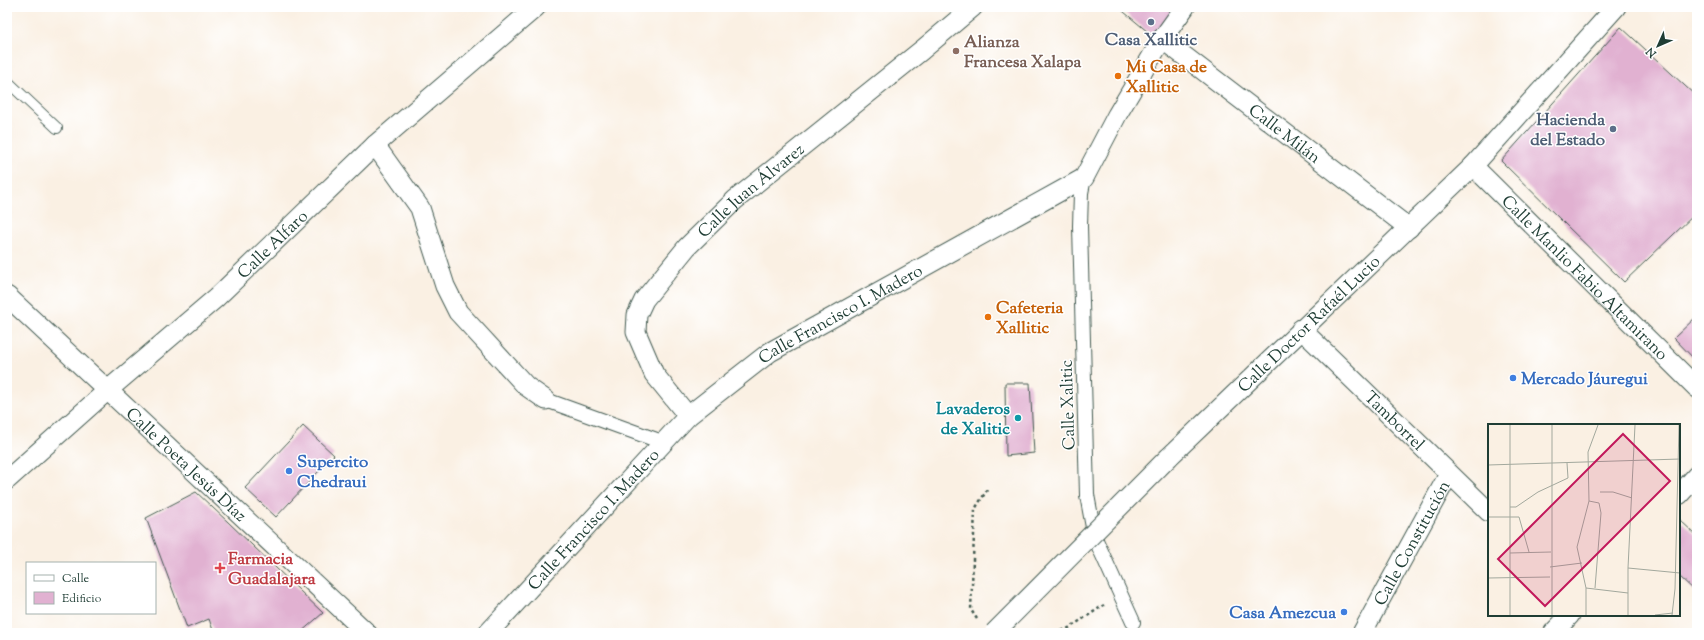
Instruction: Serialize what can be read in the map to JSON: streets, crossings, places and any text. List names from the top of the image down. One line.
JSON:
{"streets":{"street":["Calle Milán","Calle Juan Álvarez","Calle Alfaro","Calle Manlio Fabio Altamirano","Calle Francisco I. Madero","Calle Doctor Rafaél Lucio","Calle Xalitic","Tamborrel","Calle Poeta Jesús Díaz","Calle Constitución"]},"crossings":[["Calle Milán","Calle Doctor Rafaél Lucio"],["Calle Juan Álvarez","Calle Francisco I. Madero"],["Calle Alfaro","Calle Poeta Jesús Díaz"],["Calle Manlio Fabio Altamirano","Calle Doctor Rafaél Lucio"],["Calle Francisco I. Madero","Calle Xalitic"],["Calle Doctor Rafaél Lucio","Tamborrel"],["Tamborrel","Calle Constitución"]],"places":{"other":["Casa Xallitic","Alianza Francesa Xalapa","Mi Casa de Xallitic","Hacienda del Estado","Cafeteria Xallitic","Mercado Jáuregui","Lavaderos de Xalitic","Supercito Chedraui","Casa Amezcua"],"health":["Farmacia Guadalajara"]},"legend":["Calle","Edificio"],"north":"bottom left"}
